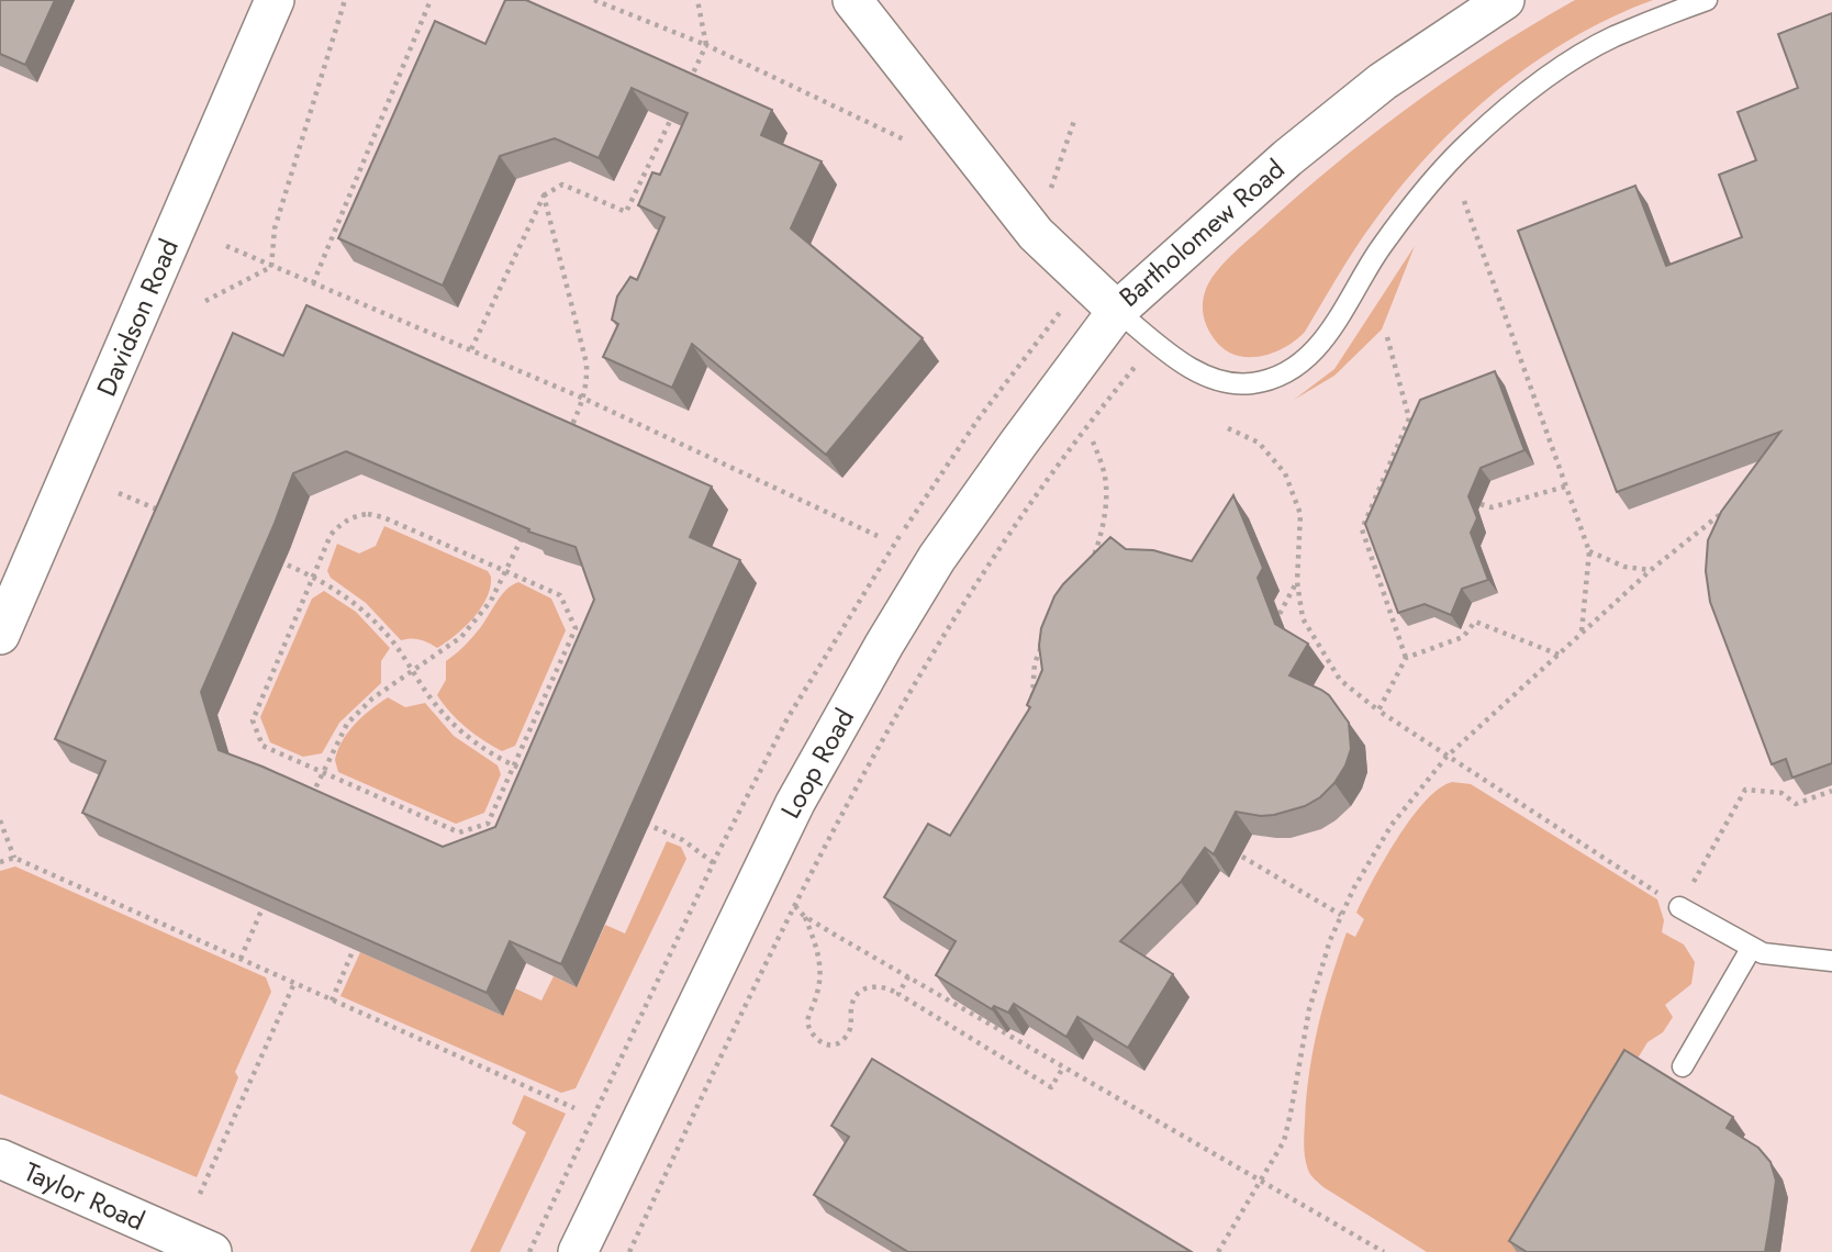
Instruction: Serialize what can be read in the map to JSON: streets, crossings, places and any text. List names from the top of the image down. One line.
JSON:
{"streets":{"street":["Bartholomew Road","Davidson Road","Loop Road","Taylor Road"]},"crossings":[["Bartholomew Road","Loop Road"]]}
